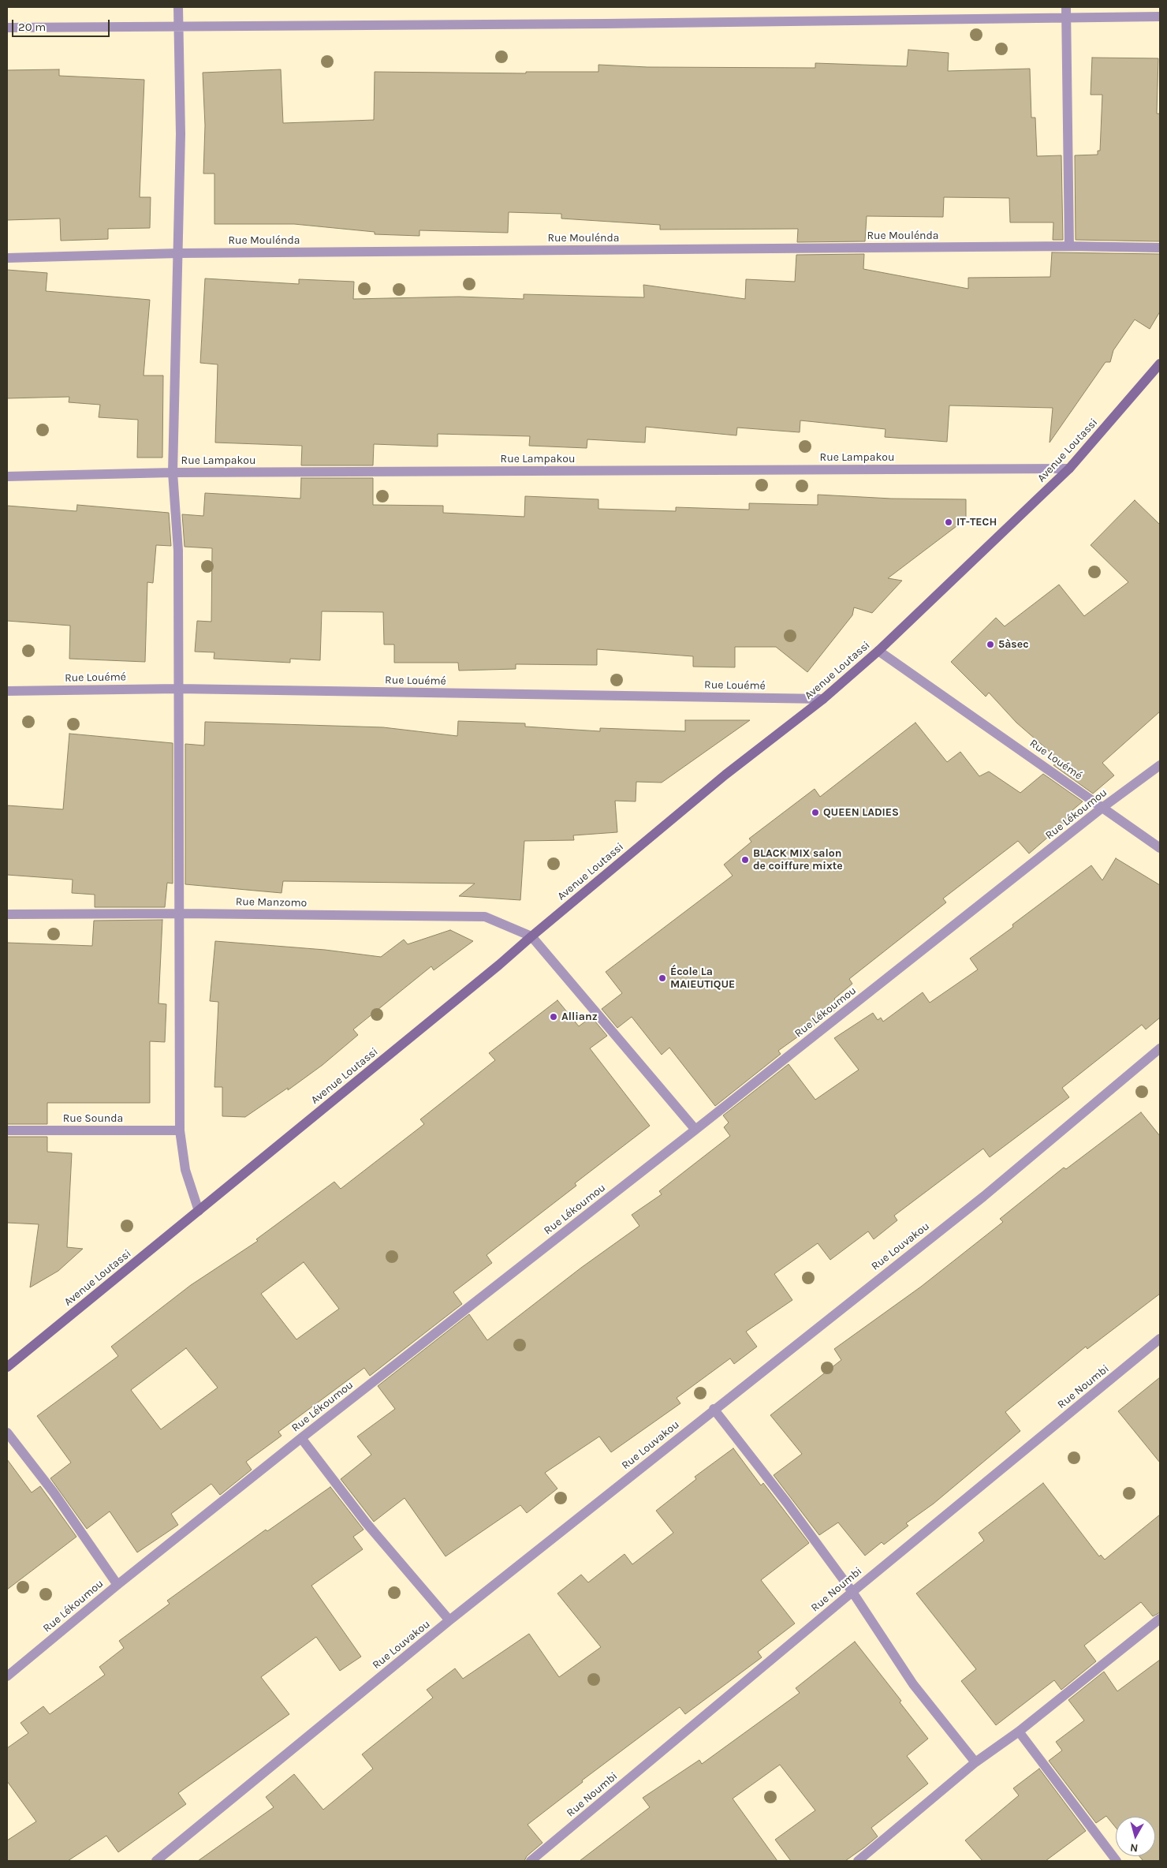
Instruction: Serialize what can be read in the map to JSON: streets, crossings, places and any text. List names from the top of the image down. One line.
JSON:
{"streets":{"main road":["Avenue Loutassi"],"street":["Rue Moulénda","Rue Lampakou","Rue Louémé","Rue Lékoumou","Rue Manzomo","Rue Sounda","Rue Louvakou","Rue Noumbi"]},"crossings":[["Avenue Loutassi","Rue Lampakou"],["Avenue Loutassi","Rue Louémé"],["Avenue Loutassi","Rue Manzomo"],["Rue Louémé","Rue Lékoumou"]],"places":["IT-TECH","5àsec","QUEEN LADIES","BLACK MIX salon de coiffure mixte","École La MAIEUTIQUE","Allianz"],"scale_bar":"20 m","north":"bottom"}
